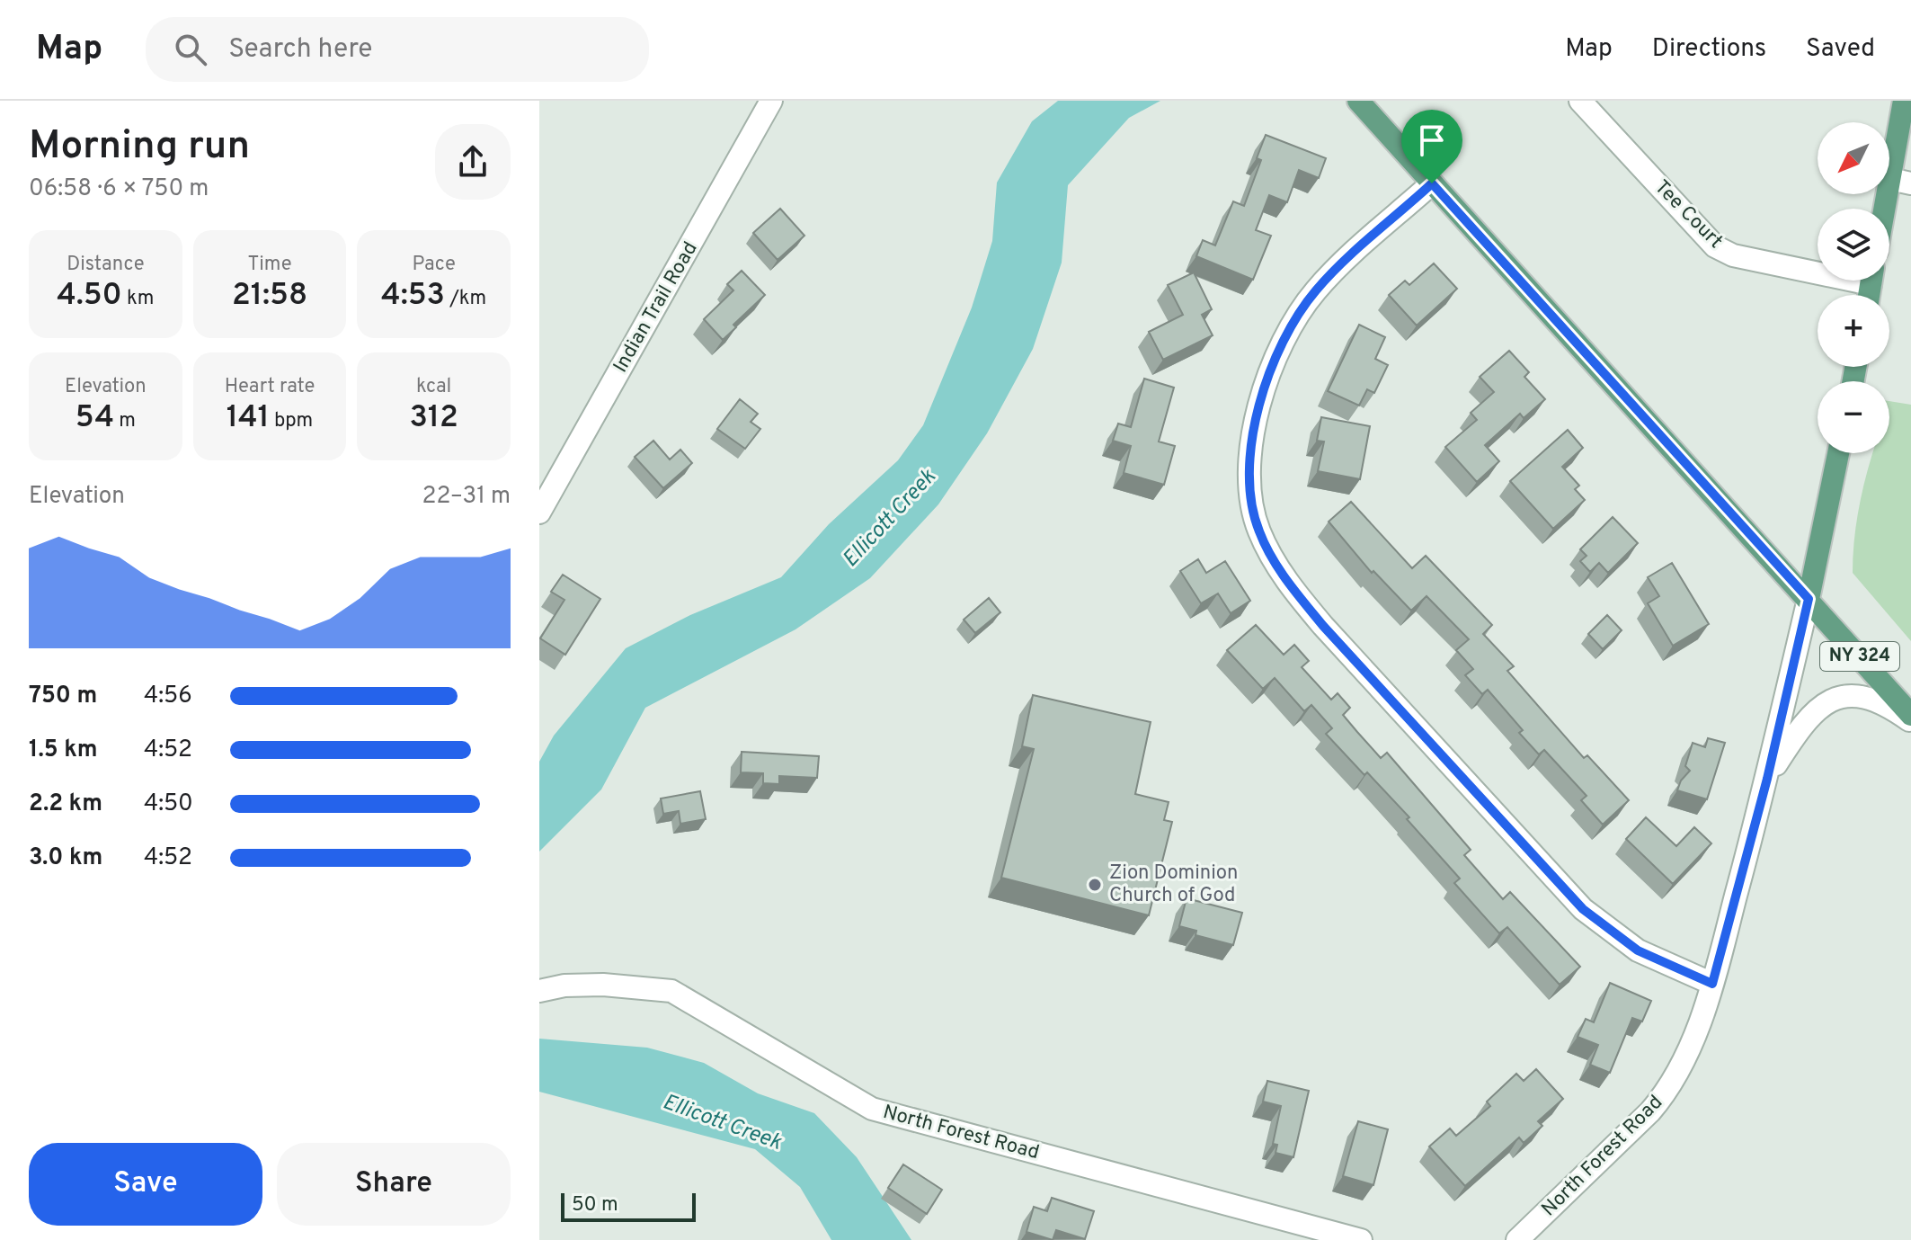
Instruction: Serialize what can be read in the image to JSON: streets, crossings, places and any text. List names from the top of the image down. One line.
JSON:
{"streets":{"main road":["NY 324","North Forest Road"],"street":["Tee Court","Indian Trail Road"]},"crossings":[["NY 324","North Forest Road"]],"water":["Ellicott Creek"],"places":["Zion Dominion Church of God"],"scale_bar":"50 m","north":"bottom left","page":{"header":"Map","search":"Search here","nav":["Map","Directions","Saved"],"heading":["Morning run","06:58 · 6 × 750 m"],"map_buttons":["+","−"],"stats":[["Distance","4.50 km"],["Time","21:58"],["Pace","4:53 /km"],["Elevation","54 m"],["Heart rate","141 bpm"],["kcal","312"]],"chart":["Elevation","22–31 m"],"list":[{"name":"750 m","note":"4:56"},{"name":"1.5 km","note":"4:52"},{"name":"2.2 km","note":"4:50"},{"name":"3.0 km","note":"4:52"}],"buttons":["Save","Share"],"scale":"50 m"}}
